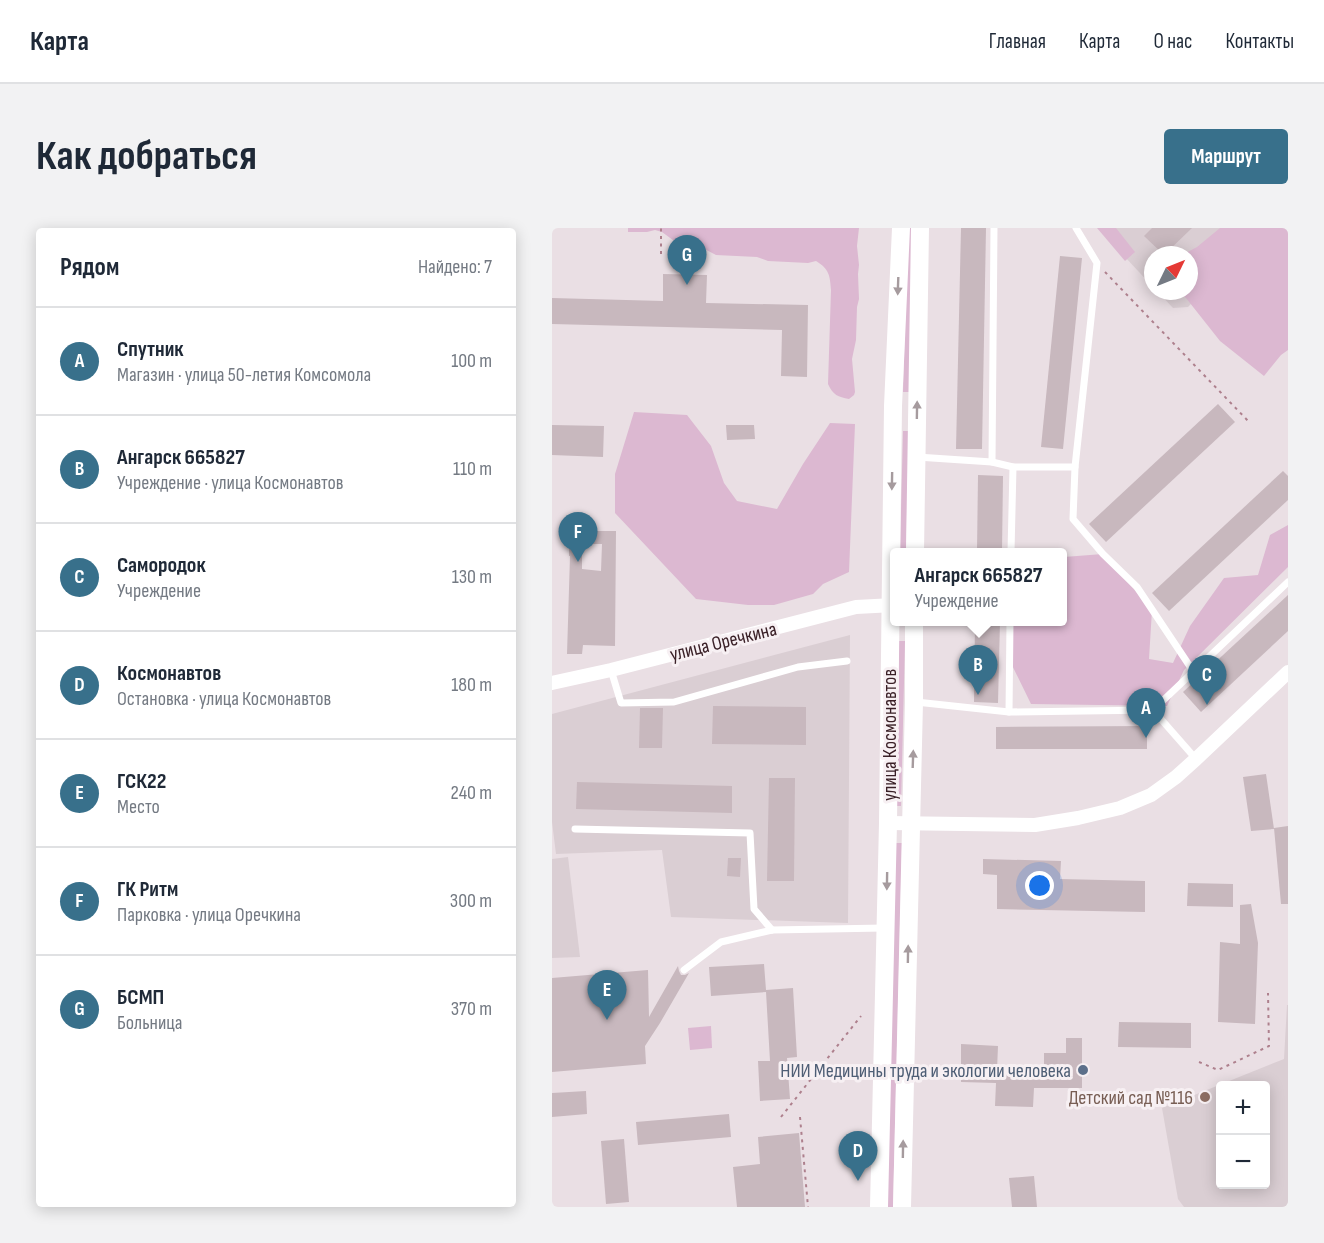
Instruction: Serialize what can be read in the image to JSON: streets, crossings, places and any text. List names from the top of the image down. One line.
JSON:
{"streets":{"street":["улица Оречкина","улица Космонавтов"]},"places":["НИИ Медицины труда и экологии человека","Детский сад №116"],"north":"top right","page":{"header":"Карта","nav":["Главная","Карта","О нас","Контакты"],"buttons":"Маршрут","title":"Как добраться","heading":["Рядом","Найдено: 7"],"pins":["G","F","B","C","A","E","D"],"list":[{"mark":"A","name":"Спутник","note":"Магазин · улица 50-летия Комсомола","value":"100 m"},{"mark":"B","name":"Ангарск 665827","note":"Учреждение · улица Космонавтов","value":"110 m"},{"mark":"C","name":"Самородок","note":"Учреждение","value":"130 m"},{"mark":"D","name":"Космонавтов","note":"Остановка · улица Космонавтов","value":"180 m"},{"mark":"E","name":"ГСК22","note":"Место","value":"240 m"},{"mark":"F","name":"ГК Ритм","note":"Парковка · улица Оречкина","value":"300 m"},{"mark":"G","name":"БСМП","note":"Больница","value":"370 m"}],"popup":["Ангарск 665827","Учреждение"],"map_buttons":["+","−"]}}
